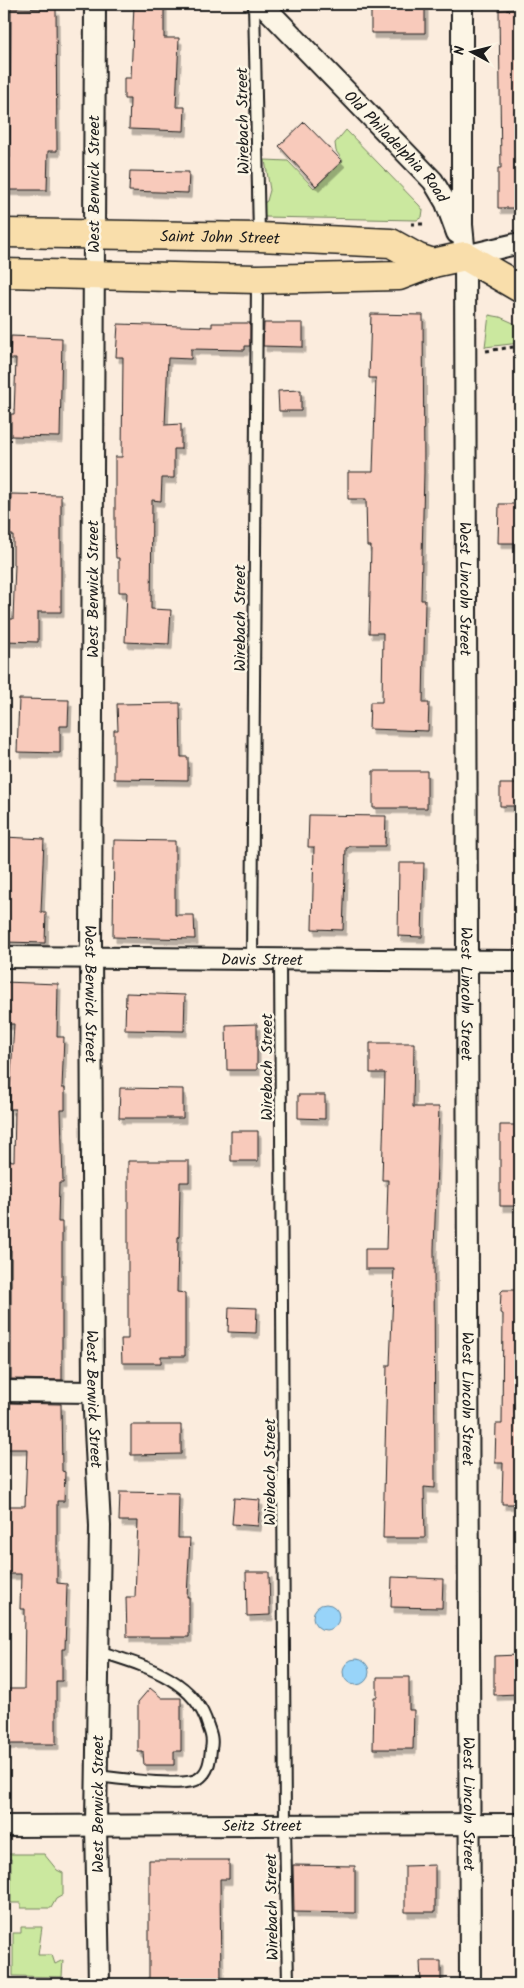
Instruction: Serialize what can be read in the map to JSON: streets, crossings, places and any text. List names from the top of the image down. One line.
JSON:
{"streets":{"main road":["Saint John Street"],"street":["Old Philadelphia Road","West Berwick Street","West Lincoln Street","Davis Street","Seitz Street"],"lane":["Wirebach Street"]},"crossings":[["Wirebach Street","Saint John Street"],["Wirebach Street","Davis Street"],["Wirebach Street","Seitz Street"],["Old Philadelphia Road","West Lincoln Street"],["West Berwick Street","Saint John Street"],["West Berwick Street","Davis Street"],["West Berwick Street","Seitz Street"],["West Lincoln Street","Davis Street"],["West Lincoln Street","Seitz Street"]],"north":"left"}
